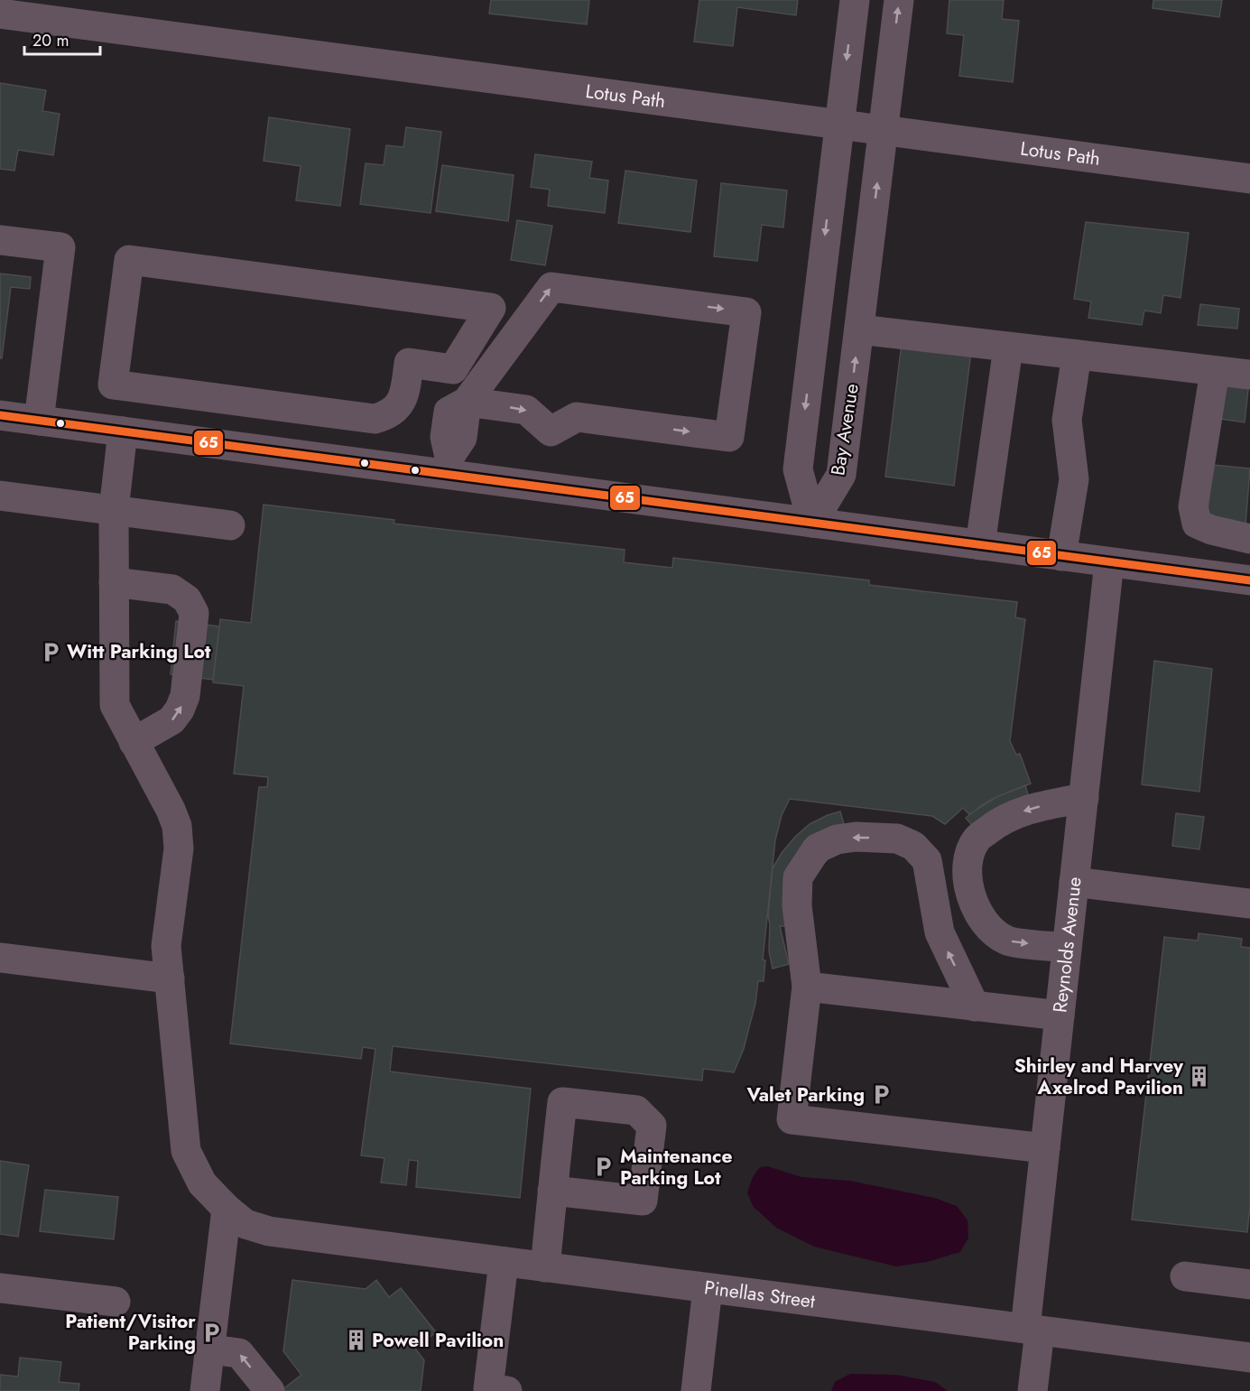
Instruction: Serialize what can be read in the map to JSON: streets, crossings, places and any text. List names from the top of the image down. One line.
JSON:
{"streets":{"street":["Lotus Path","Bay Avenue","Reynolds Avenue","Pinellas Street"]},"crossings":[["Lotus Path","Bay Avenue"],["Reynolds Avenue","Pinellas Street"]],"places":{"parking":["Witt Parking Lot","Valet Parking","Maintenance Parking Lot","Patient/Visitor Parking"],"building":["Shirley and Harvey Axelrod Pavilion","Powell Pavilion"]},"lines":["transit line 65"],"scale_bar":"20 m"}
